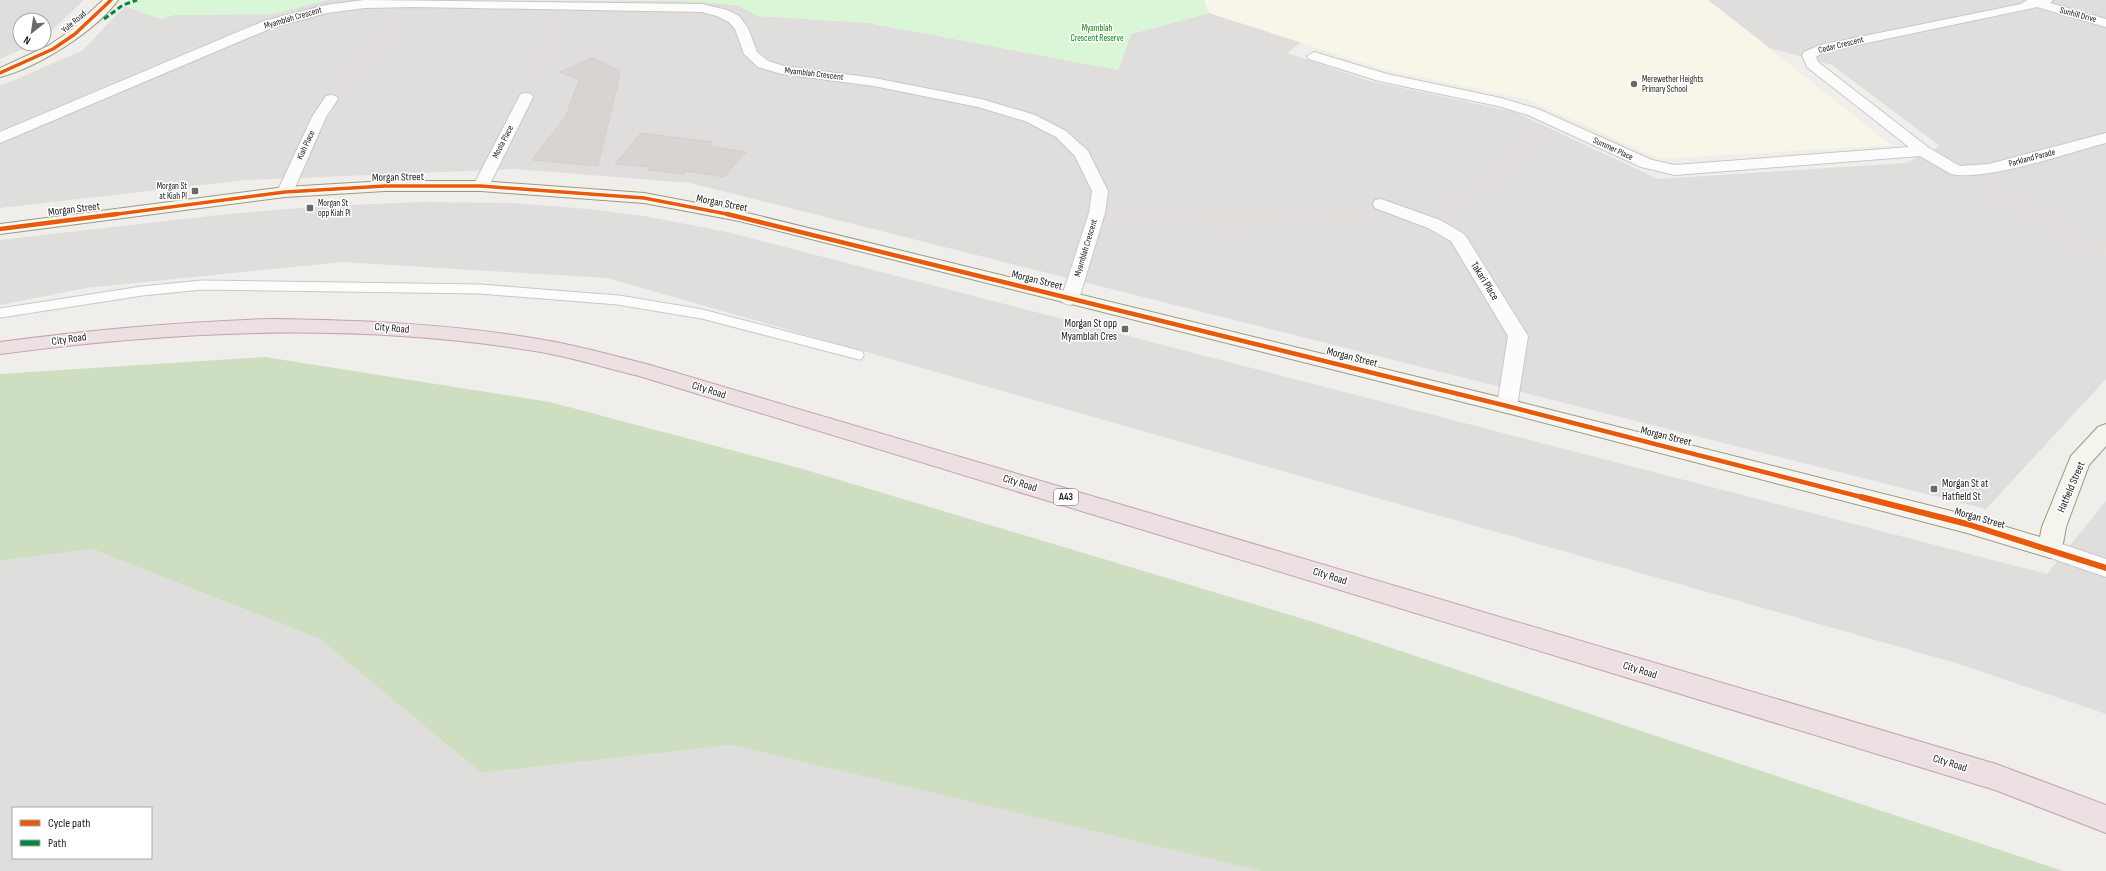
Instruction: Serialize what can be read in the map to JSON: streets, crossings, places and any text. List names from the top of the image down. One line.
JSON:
{"streets":{"highway":["City Road","A43"],"street":["Sunhill Drive","Myamblah Crescent","Yule Road","Cedar Crescent","Moola Place","Kiah Place","Summer Place","Parkland Parade","Morgan Street","Takari Place","Hatfield Street"]},"crossings":[["Sunhill Drive","Cedar Crescent"],["Myamblah Crescent","Morgan Street"],["Cedar Crescent","Summer Place"],["Cedar Crescent","Parkland Parade"],["Moola Place","Morgan Street"],["Kiah Place","Morgan Street"],["Morgan Street","Takari Place"],["Morgan Street","Hatfield Street"]],"parks":["Myamblah Crescent Reserve"],"places":{"other":["Merewether Heights Primary School"],"transit":["Morgan St at Kiah Pl","Morgan St opp Kiah Pl","Morgan St opp Myamblah Cres","Morgan St at Hatfield St"]},"legend":["Cycle path","Path"],"north":"bottom left"}
